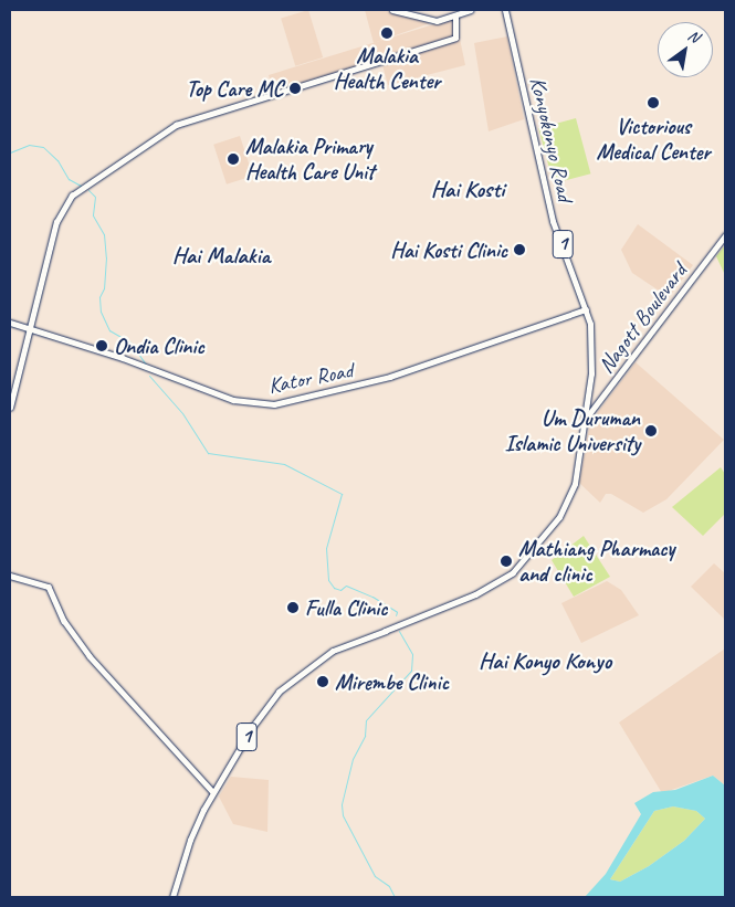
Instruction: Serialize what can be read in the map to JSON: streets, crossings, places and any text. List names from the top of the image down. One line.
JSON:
{"streets":{"main road":["Konyokonyo Road","1"],"street":["Nagott Boulevard","Kator Road"]},"crossings":[["Konyokonyo Road","Nagott Boulevard"],["Konyokonyo Road","Kator Road"]],"districts":["Hai Kosti","Hai Malakia","Hai Konyo Konyo"],"places":["Malakia Health Center","Top Care MC","Victorious Medical Center","Malakia Primary Health Care Unit","Hai Kosti Clinic","Ondia Clinic","Um Duruman Islamic University","Mathiang Pharmacy and clinic","Fulla Clinic","Mirembe Clinic"],"north":"top right"}
